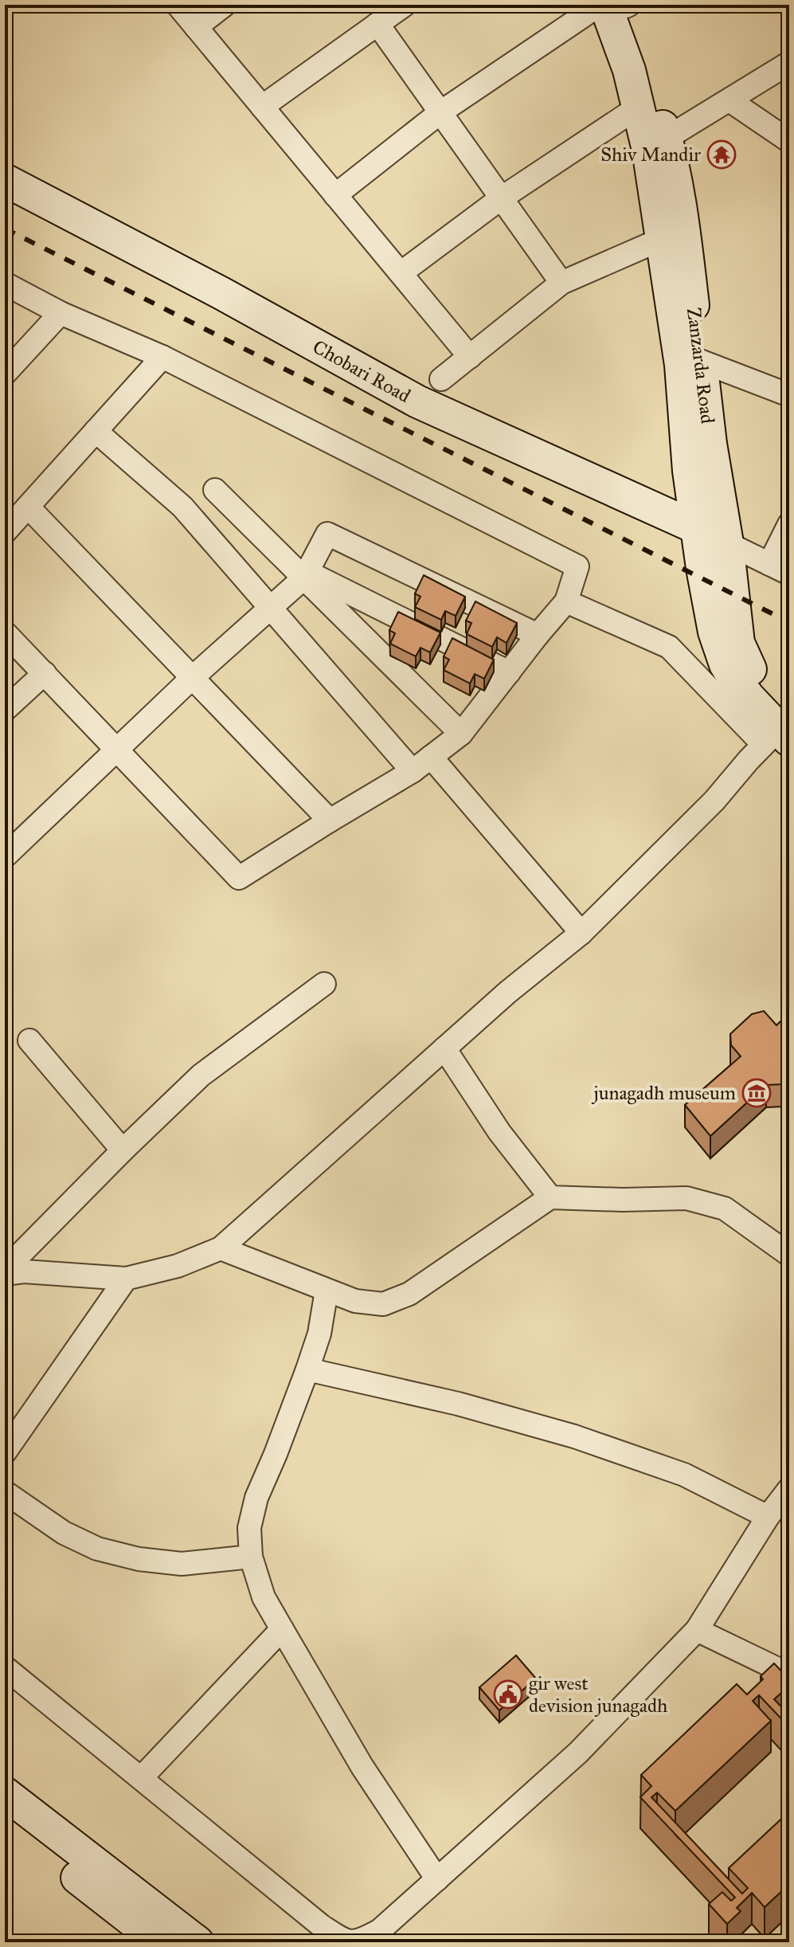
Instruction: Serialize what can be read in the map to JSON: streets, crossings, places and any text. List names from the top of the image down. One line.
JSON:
{"streets":{"main road":["Zanzarda Road","Chobari Road"]},"crossings":[["Zanzarda Road","Chobari Road"]],"places":{"temple":["Shiv Mandir"],"museum":["junagadh museum"],"public building":["gir west devision junagadh"]}}
